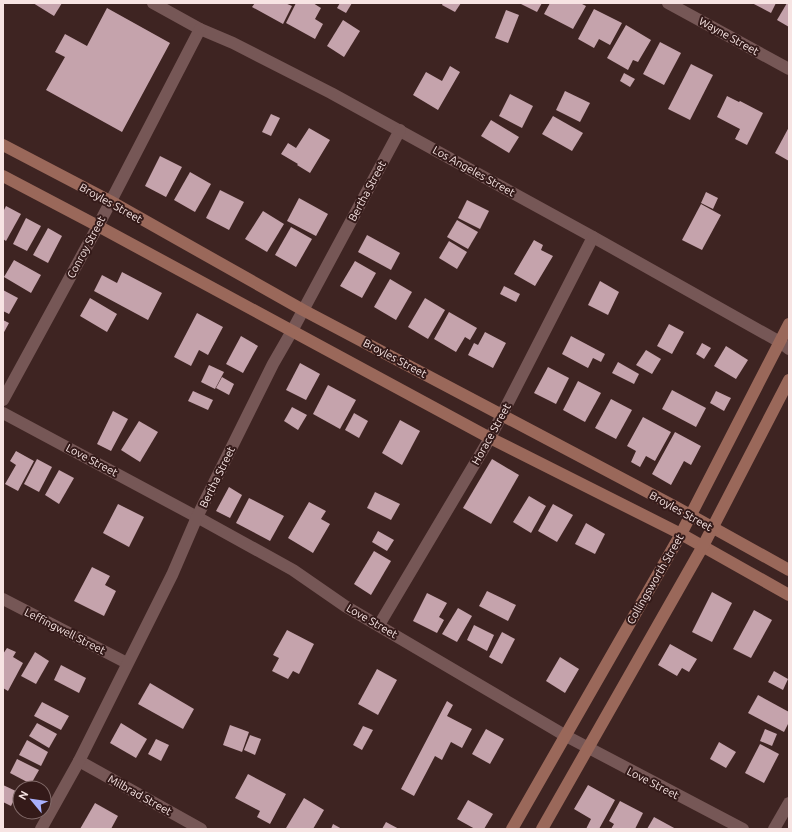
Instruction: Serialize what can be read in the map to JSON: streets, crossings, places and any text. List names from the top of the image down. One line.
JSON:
{"streets":{"main road":["Broyles Street","Collingsworth Street"],"street":["Wayne Street","Los Angeles Street","Bertha Street","Conroy Street","Horace Street","Love Street","Leffingwell Street","Milbrad Street"]},"crossings":[["Los Angeles Street","Bertha Street"],["Los Angeles Street","Conroy Street"],["Los Angeles Street","Horace Street"],["Los Angeles Street","Collingsworth Street"],["Bertha Street","Broyles Street"],["Bertha Street","Love Street"],["Bertha Street","Leffingwell Street"],["Bertha Street","Milbrad Street"],["Broyles Street","Conroy Street"],["Broyles Street","Horace Street"],["Broyles Street","Collingsworth Street"],["Horace Street","Love Street"],["Love Street","Collingsworth Street"]],"north":"top left"}
